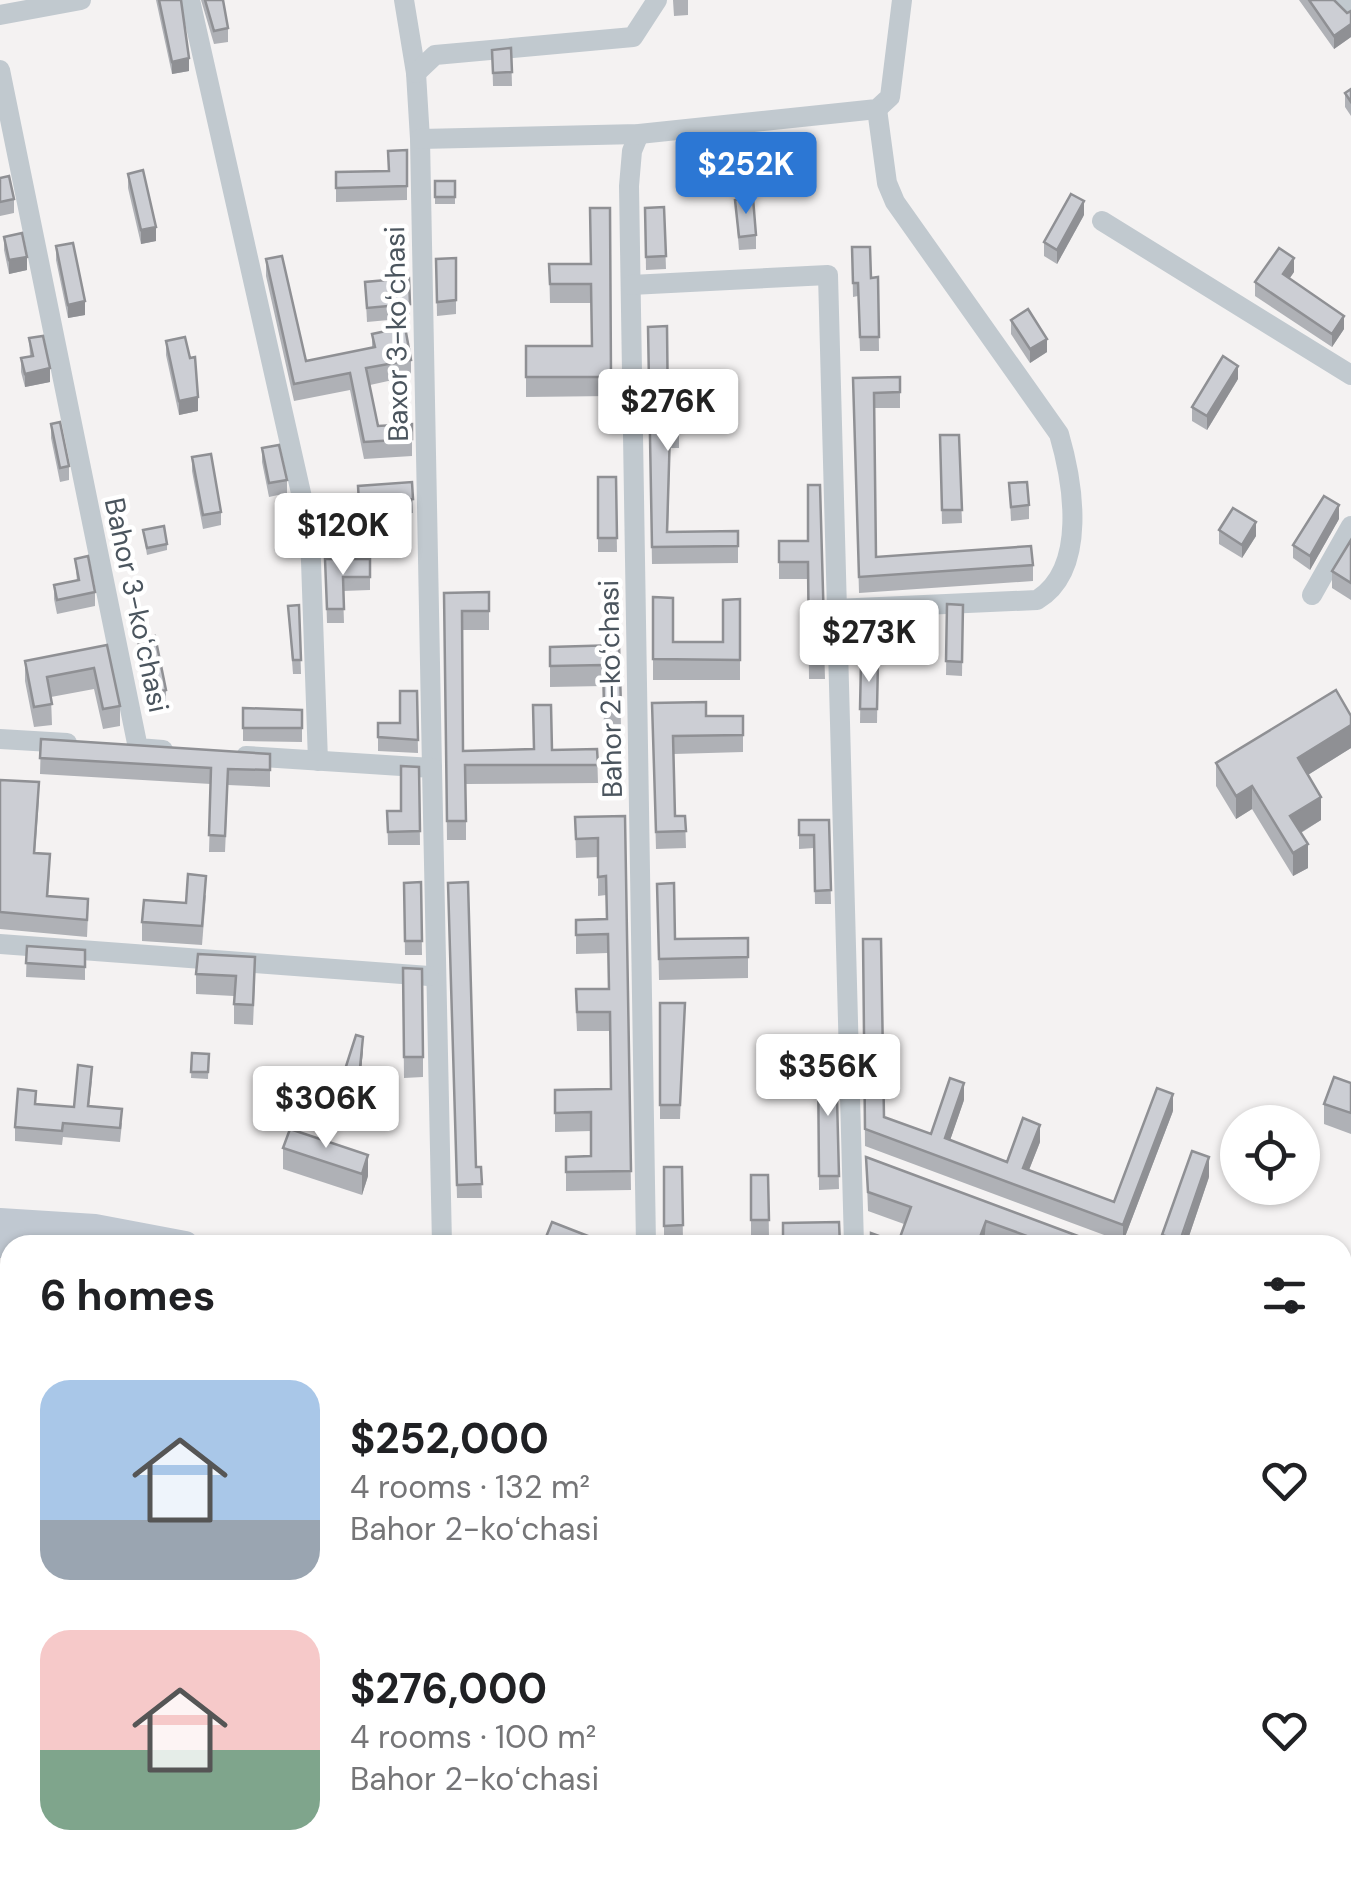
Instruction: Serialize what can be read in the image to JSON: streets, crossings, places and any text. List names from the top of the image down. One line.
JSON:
{"streets":{"street":["Baxor 3-koʻchasi","Bahor 3-koʻchasi","Bahor 2-koʻchasi"]},"page":{"price":["$252K","$276K","$120K","$273K","$356K","$306K"],"heading":"6 homes","list":[{"name":"$252,000","note":"4 rooms · 132 m² · Bahor 2-koʻchasi"},{"name":"$276,000","note":"4 rooms · 100 m² · Bahor 2-koʻchasi"}]}}
